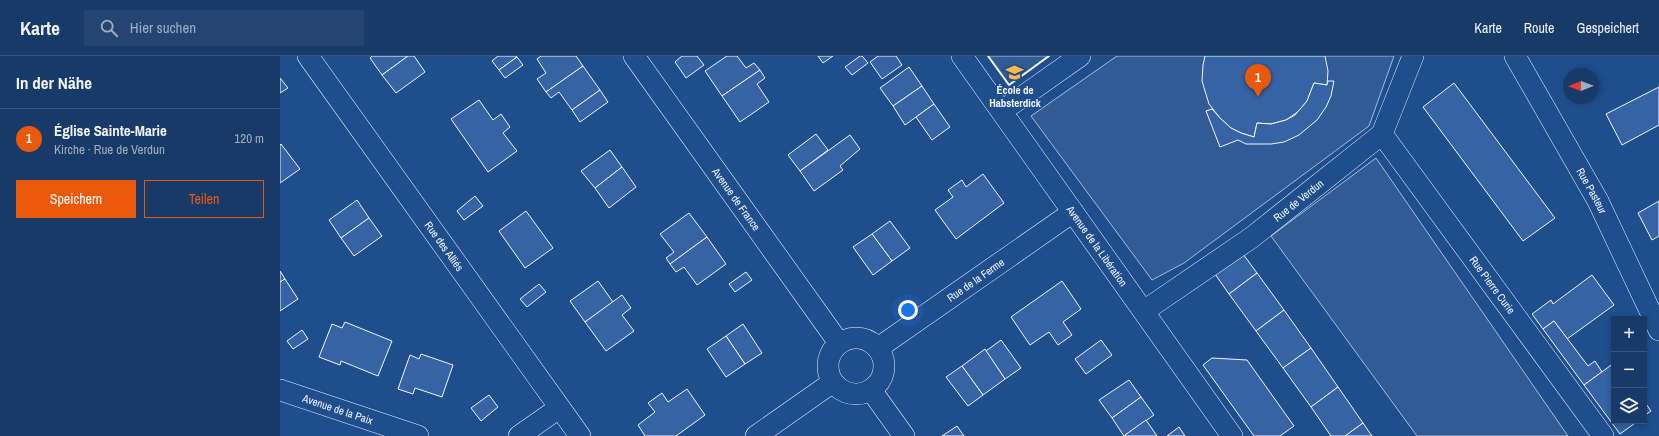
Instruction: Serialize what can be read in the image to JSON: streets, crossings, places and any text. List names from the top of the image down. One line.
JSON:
{"streets":{"street":["Rue Pasteur","Avenue de France","Rue de Verdun","Rue des Alliés","Avenue de la Libération","Rue de la Ferme","Rue Pierre Curie","Avenue de la Paix"]},"crossings":[["Avenue de France","Rue de la Ferme"],["Rue de Verdun","Avenue de la Libération"],["Rue de Verdun","Rue Pierre Curie"],["Avenue de la Libération","Rue de la Ferme"]],"places":{"school or university":["École de Habsterdick"]},"north":"left","page":{"header":"Karte","search":"Hier suchen","nav":["Karte","Route","Gespeichert"],"heading":"In der Nähe","pins":"1","list":[{"mark":"1","name":"Église Sainte-Marie","note":"Kirche · Rue de Verdun","value":"120 m"}],"buttons":["Speichern","Teilen"],"map_buttons":["+","−"]}}
